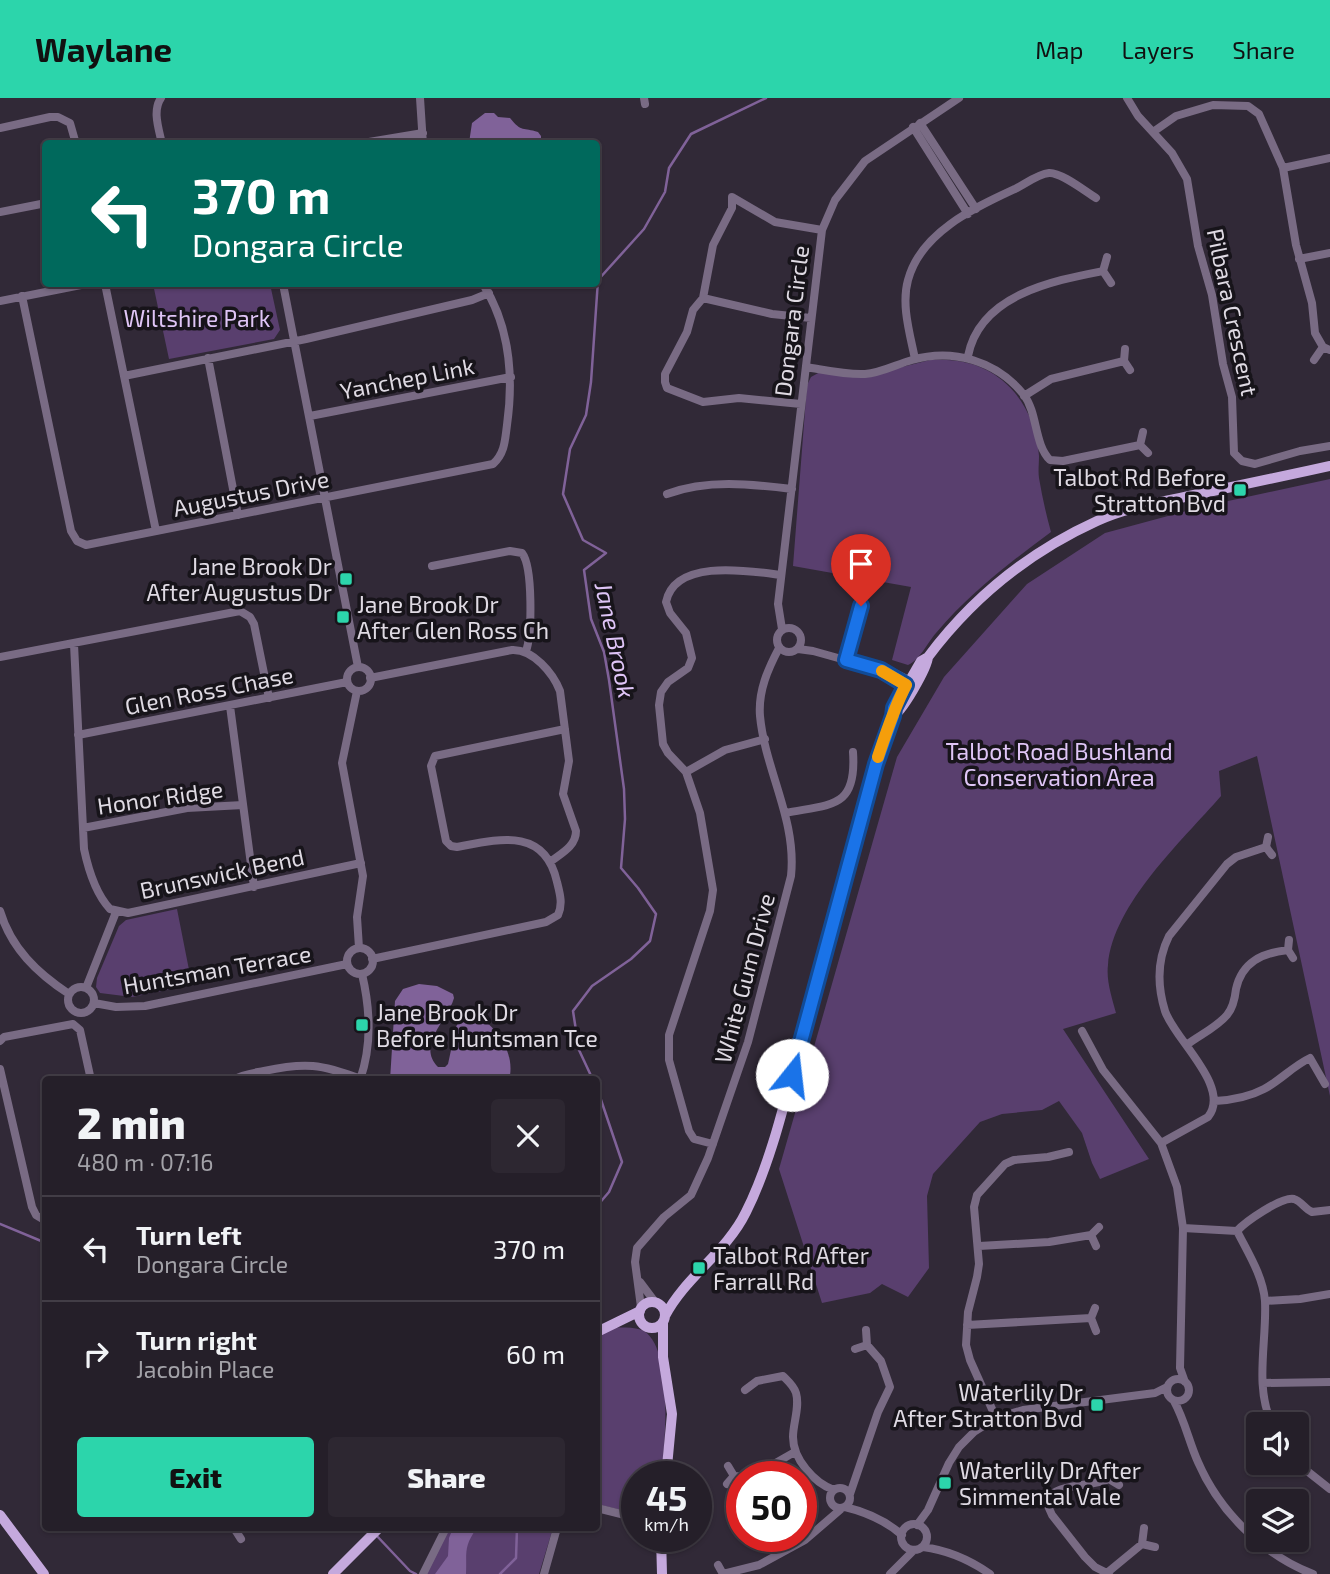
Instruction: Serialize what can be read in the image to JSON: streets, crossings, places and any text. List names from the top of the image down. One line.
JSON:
{"streets":{"street":["Pilbara Crescent","Dongara Circle","Yanchep Link","Augustus Drive","Glen Ross Chase","Honor Ridge","Brunswick Bend","Huntsman Terrace","White Gum Drive"]},"crossings":[["Dongara Circle","White Gum Drive"],["Yanchep Link","Augustus Drive"],["Glen Ross Chase","Brunswick Bend"],["Honor Ridge","Brunswick Bend"]],"water":["Jane Brook"],"parks":["Wiltshire Park","Talbot Road Bushland Conservation Area"],"places":{"transit":["Talbot Rd Before Stratton Bvd","Jane Brook Dr After Augustus Dr","Jane Brook Dr After Glen Ross Ch","Jane Brook Dr Before Huntsman Tce","Talbot Rd After Farrall Rd","Waterlily Dr After Stratton Bvd","Waterlily Dr After Simmental Vale"]},"page":{"header":"Waylane","nav":["Map","Layers","Share"],"turn":["370 m","Dongara Circle"],"heading":["2 min","480 m · 07:16"],"list":[{"name":"Turn left","note":"Dongara Circle","value":"370 m"},{"name":"Turn right","note":"Jacobin Place","value":"60 m"}],"buttons":["Exit","Share"],"speed":"45 km/h","limit":"50"}}
